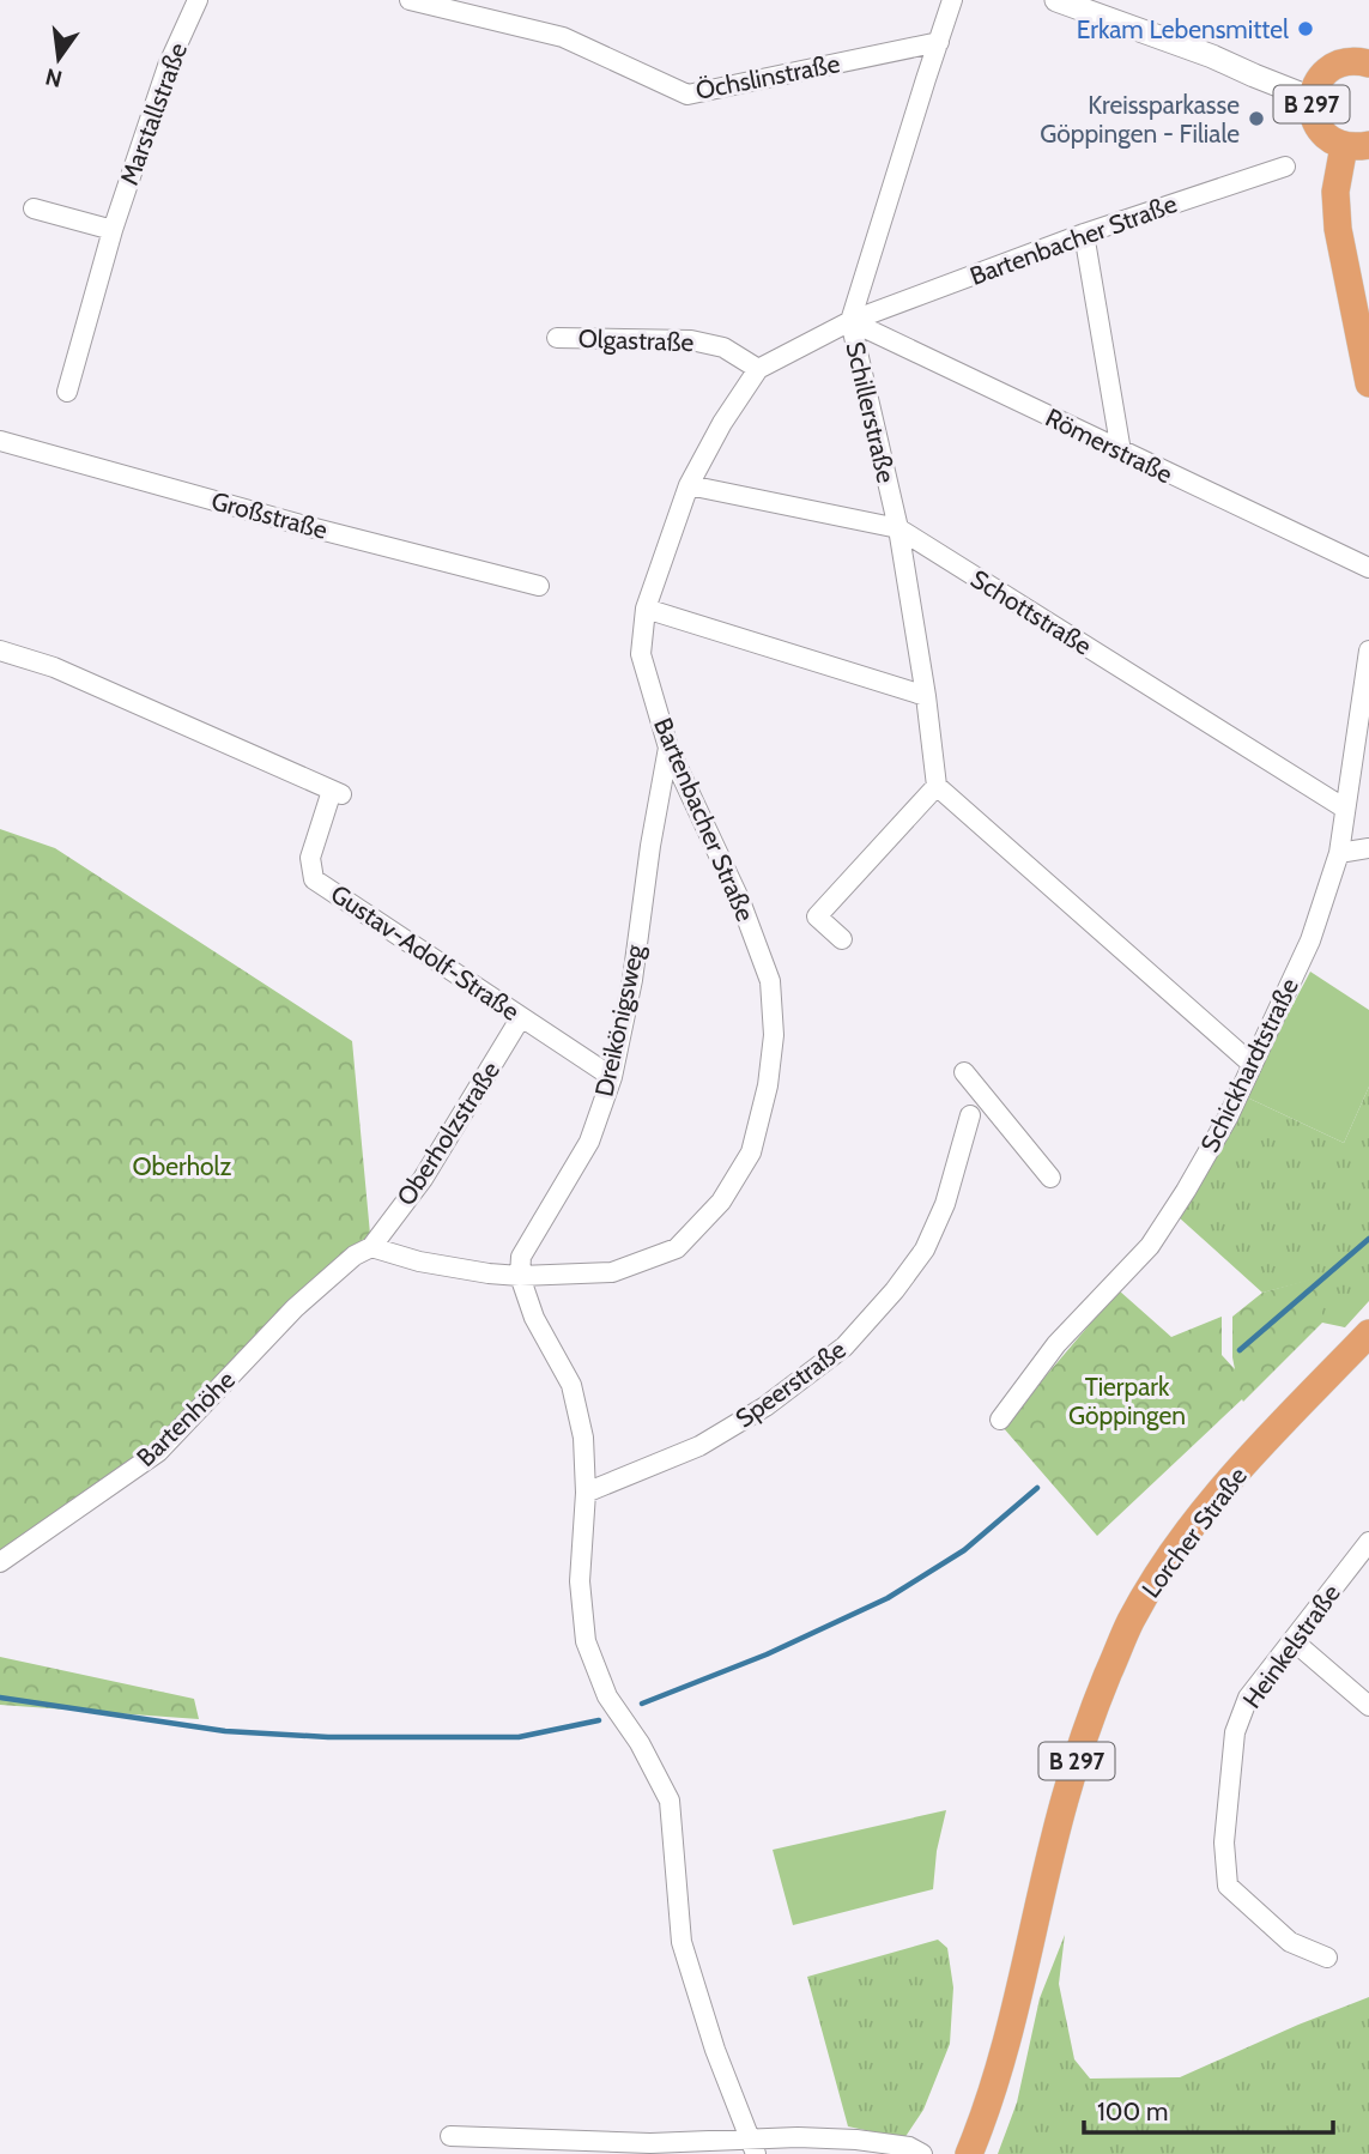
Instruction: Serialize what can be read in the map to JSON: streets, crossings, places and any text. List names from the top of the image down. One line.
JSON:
{"streets":{"main road":["B 297","Lorcher Straße"],"street":["Öchslinstraße","Marstallstraße","Bartenbacher Straße","Olgastraße","Schillerstraße","Römerstraße","Großstraße","Schottstraße","Gustav-Adolf-Straße","Dreikönigsweg","Schickhardtstraße","Oberholzstraße","Speerstraße","Bartenhöhe","Heinkelstraße"]},"crossings":[["Öchslinstraße","Schillerstraße"],["Bartenbacher Straße","Olgastraße"],["Bartenbacher Straße","Schillerstraße"],["Bartenbacher Straße","Römerstraße"],["Bartenbacher Straße","Schottstraße"],["Bartenbacher Straße","Dreikönigsweg"],["Bartenbacher Straße","Oberholzstraße"],["Bartenbacher Straße","Bartenhöhe"],["Schillerstraße","Römerstraße"],["Schillerstraße","Schottstraße"],["Schottstraße","Schickhardtstraße"],["Gustav-Adolf-Straße","Dreikönigsweg"],["Gustav-Adolf-Straße","Oberholzstraße"],["Oberholzstraße","Bartenhöhe"]],"parks":["Oberholz","Tierpark Göppingen"],"places":["Erkam Lebensmittel","Kreissparkasse Göppingen - Filiale"],"scale_bar":"100 m","north":"bottom"}
